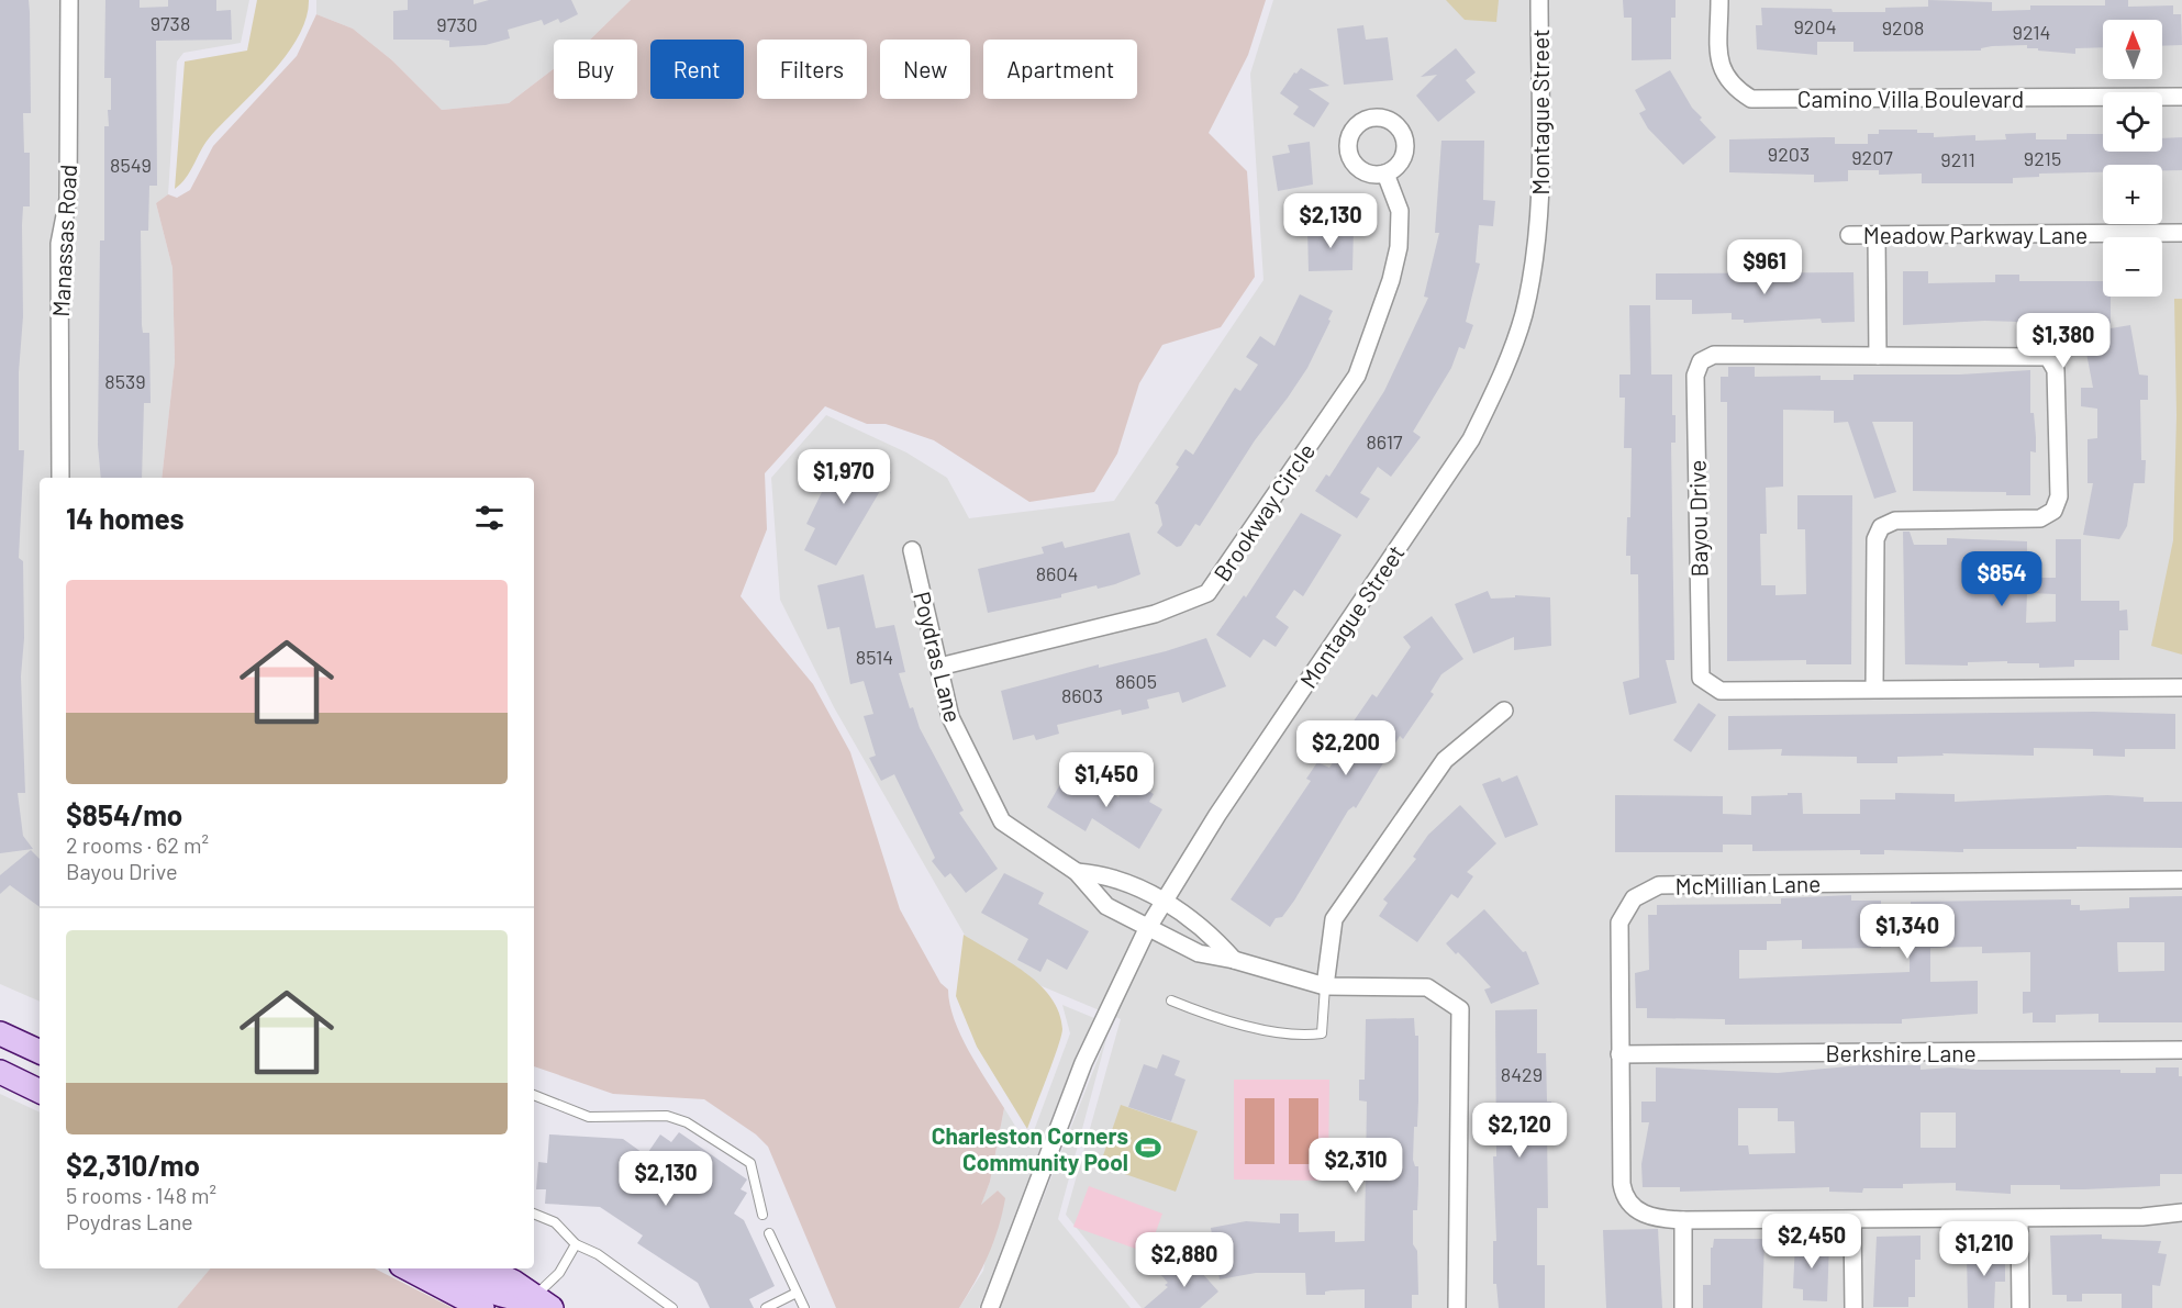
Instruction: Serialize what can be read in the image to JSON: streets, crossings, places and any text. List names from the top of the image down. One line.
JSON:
{"streets":{"street":["Camino Villa Boulevard","Montague Street","Meadow Parkway Lane","Manassas Road","Brookway Circle","Bayou Drive","Poydras Lane","McMillian Lane","Berkshire Lane"]},"crossings":[["Montague Street","Poydras Lane"],["Brookway Circle","Poydras Lane"],["McMillian Lane","Berkshire Lane"]],"places":{"sports":["Charleston Corners Community Pool"]},"house_numbers":["9738","9730","9204","9208","9214","9203","9207","9215","9211","8549","8539","8617","8604","8514","8605","8603","8429"],"north":"top","page":{"map_buttons":["+","−"],"chip":["Buy","Rent","Filters","New","Apartment"],"price":["$2,130","$961","$1,380","$1,970","$854","$2,200","$1,450","$1,340","$2,120","$2,310","$2,130","$2,450","$1,210","$2,880"],"heading":"14 homes","list":[{"name":"$854/mo","note":"2 rooms · 62 m² · Bayou Drive"},{"name":"$2,310/mo","note":"5 rooms · 148 m² · Poydras Lane"}]}}
